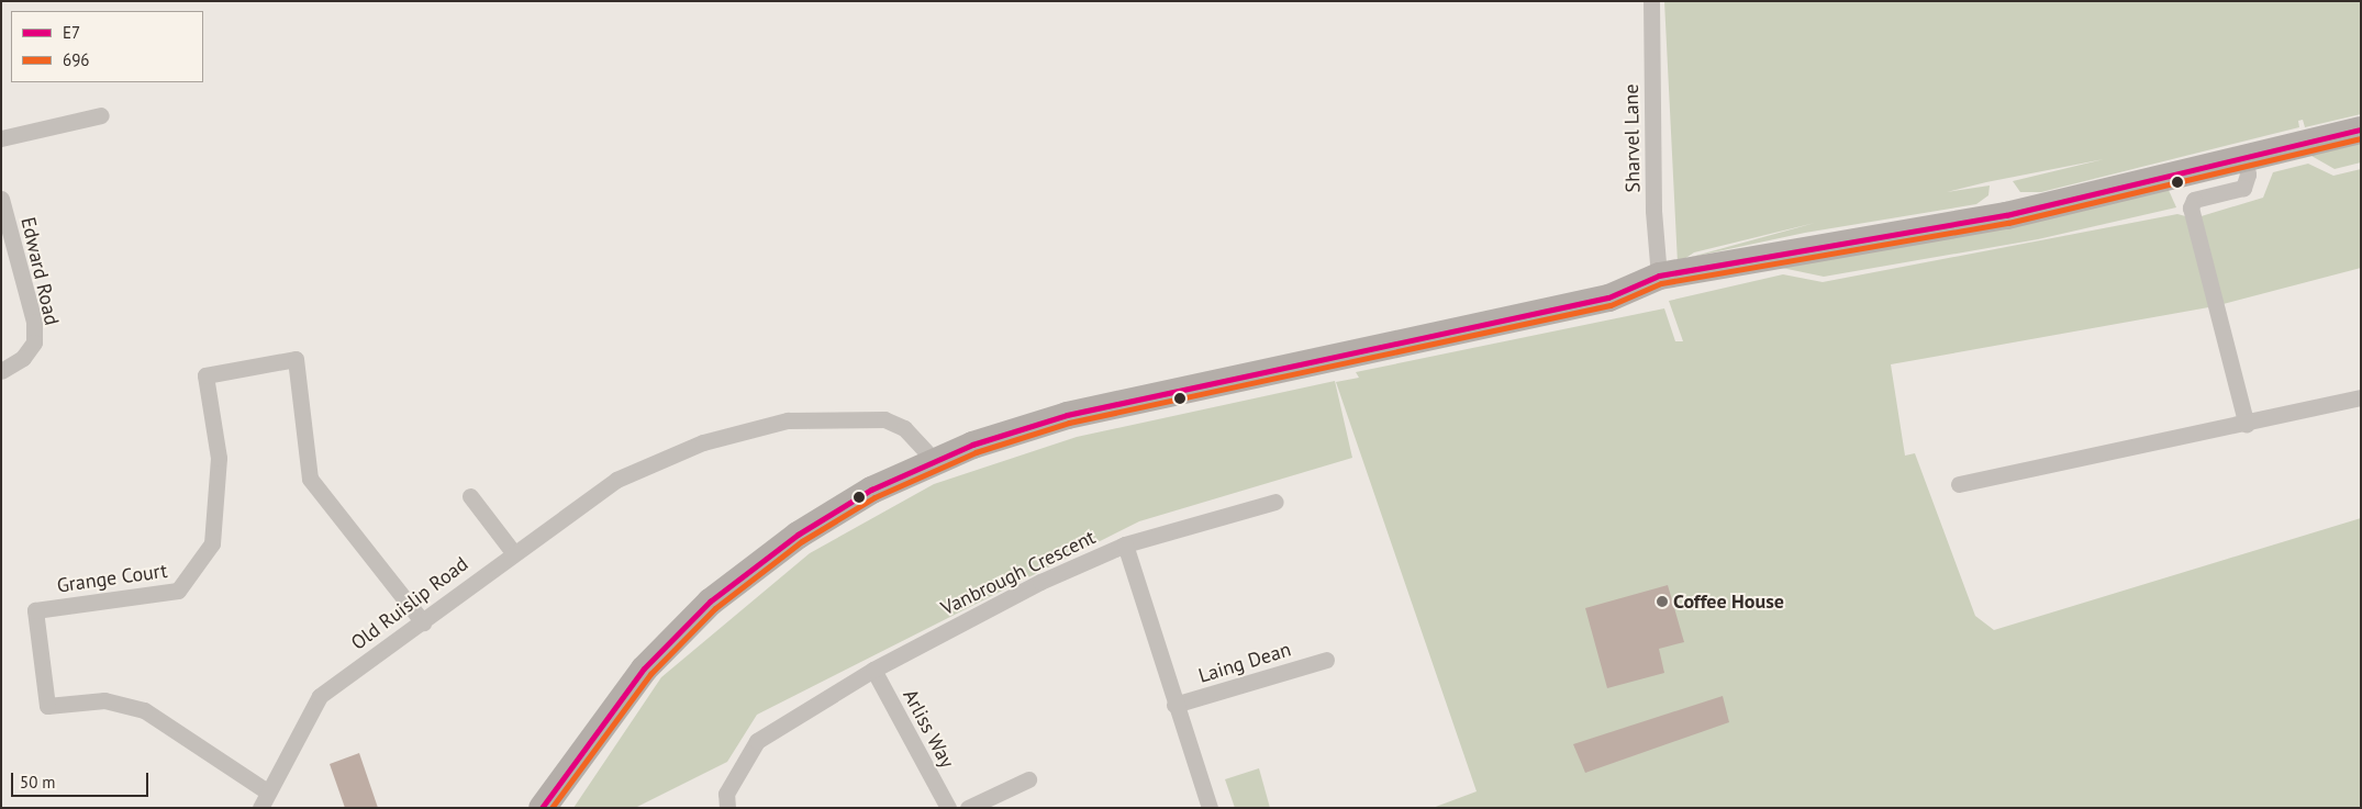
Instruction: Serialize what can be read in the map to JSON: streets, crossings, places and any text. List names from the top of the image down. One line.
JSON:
{"streets":{"street":["Sharvel Lane","Edward Road","Vanbrough Crescent","Grange Court","Old Ruislip Road","Laing Dean","Arliss Way"]},"crossings":[["Vanbrough Crescent","Laing Dean"],["Vanbrough Crescent","Arliss Way"],["Grange Court","Old Ruislip Road"]],"places":["Coffee House"],"lines":["transit line E7","transit line 696"],"legend":["E7","696"],"scale_bar":"50 m"}
